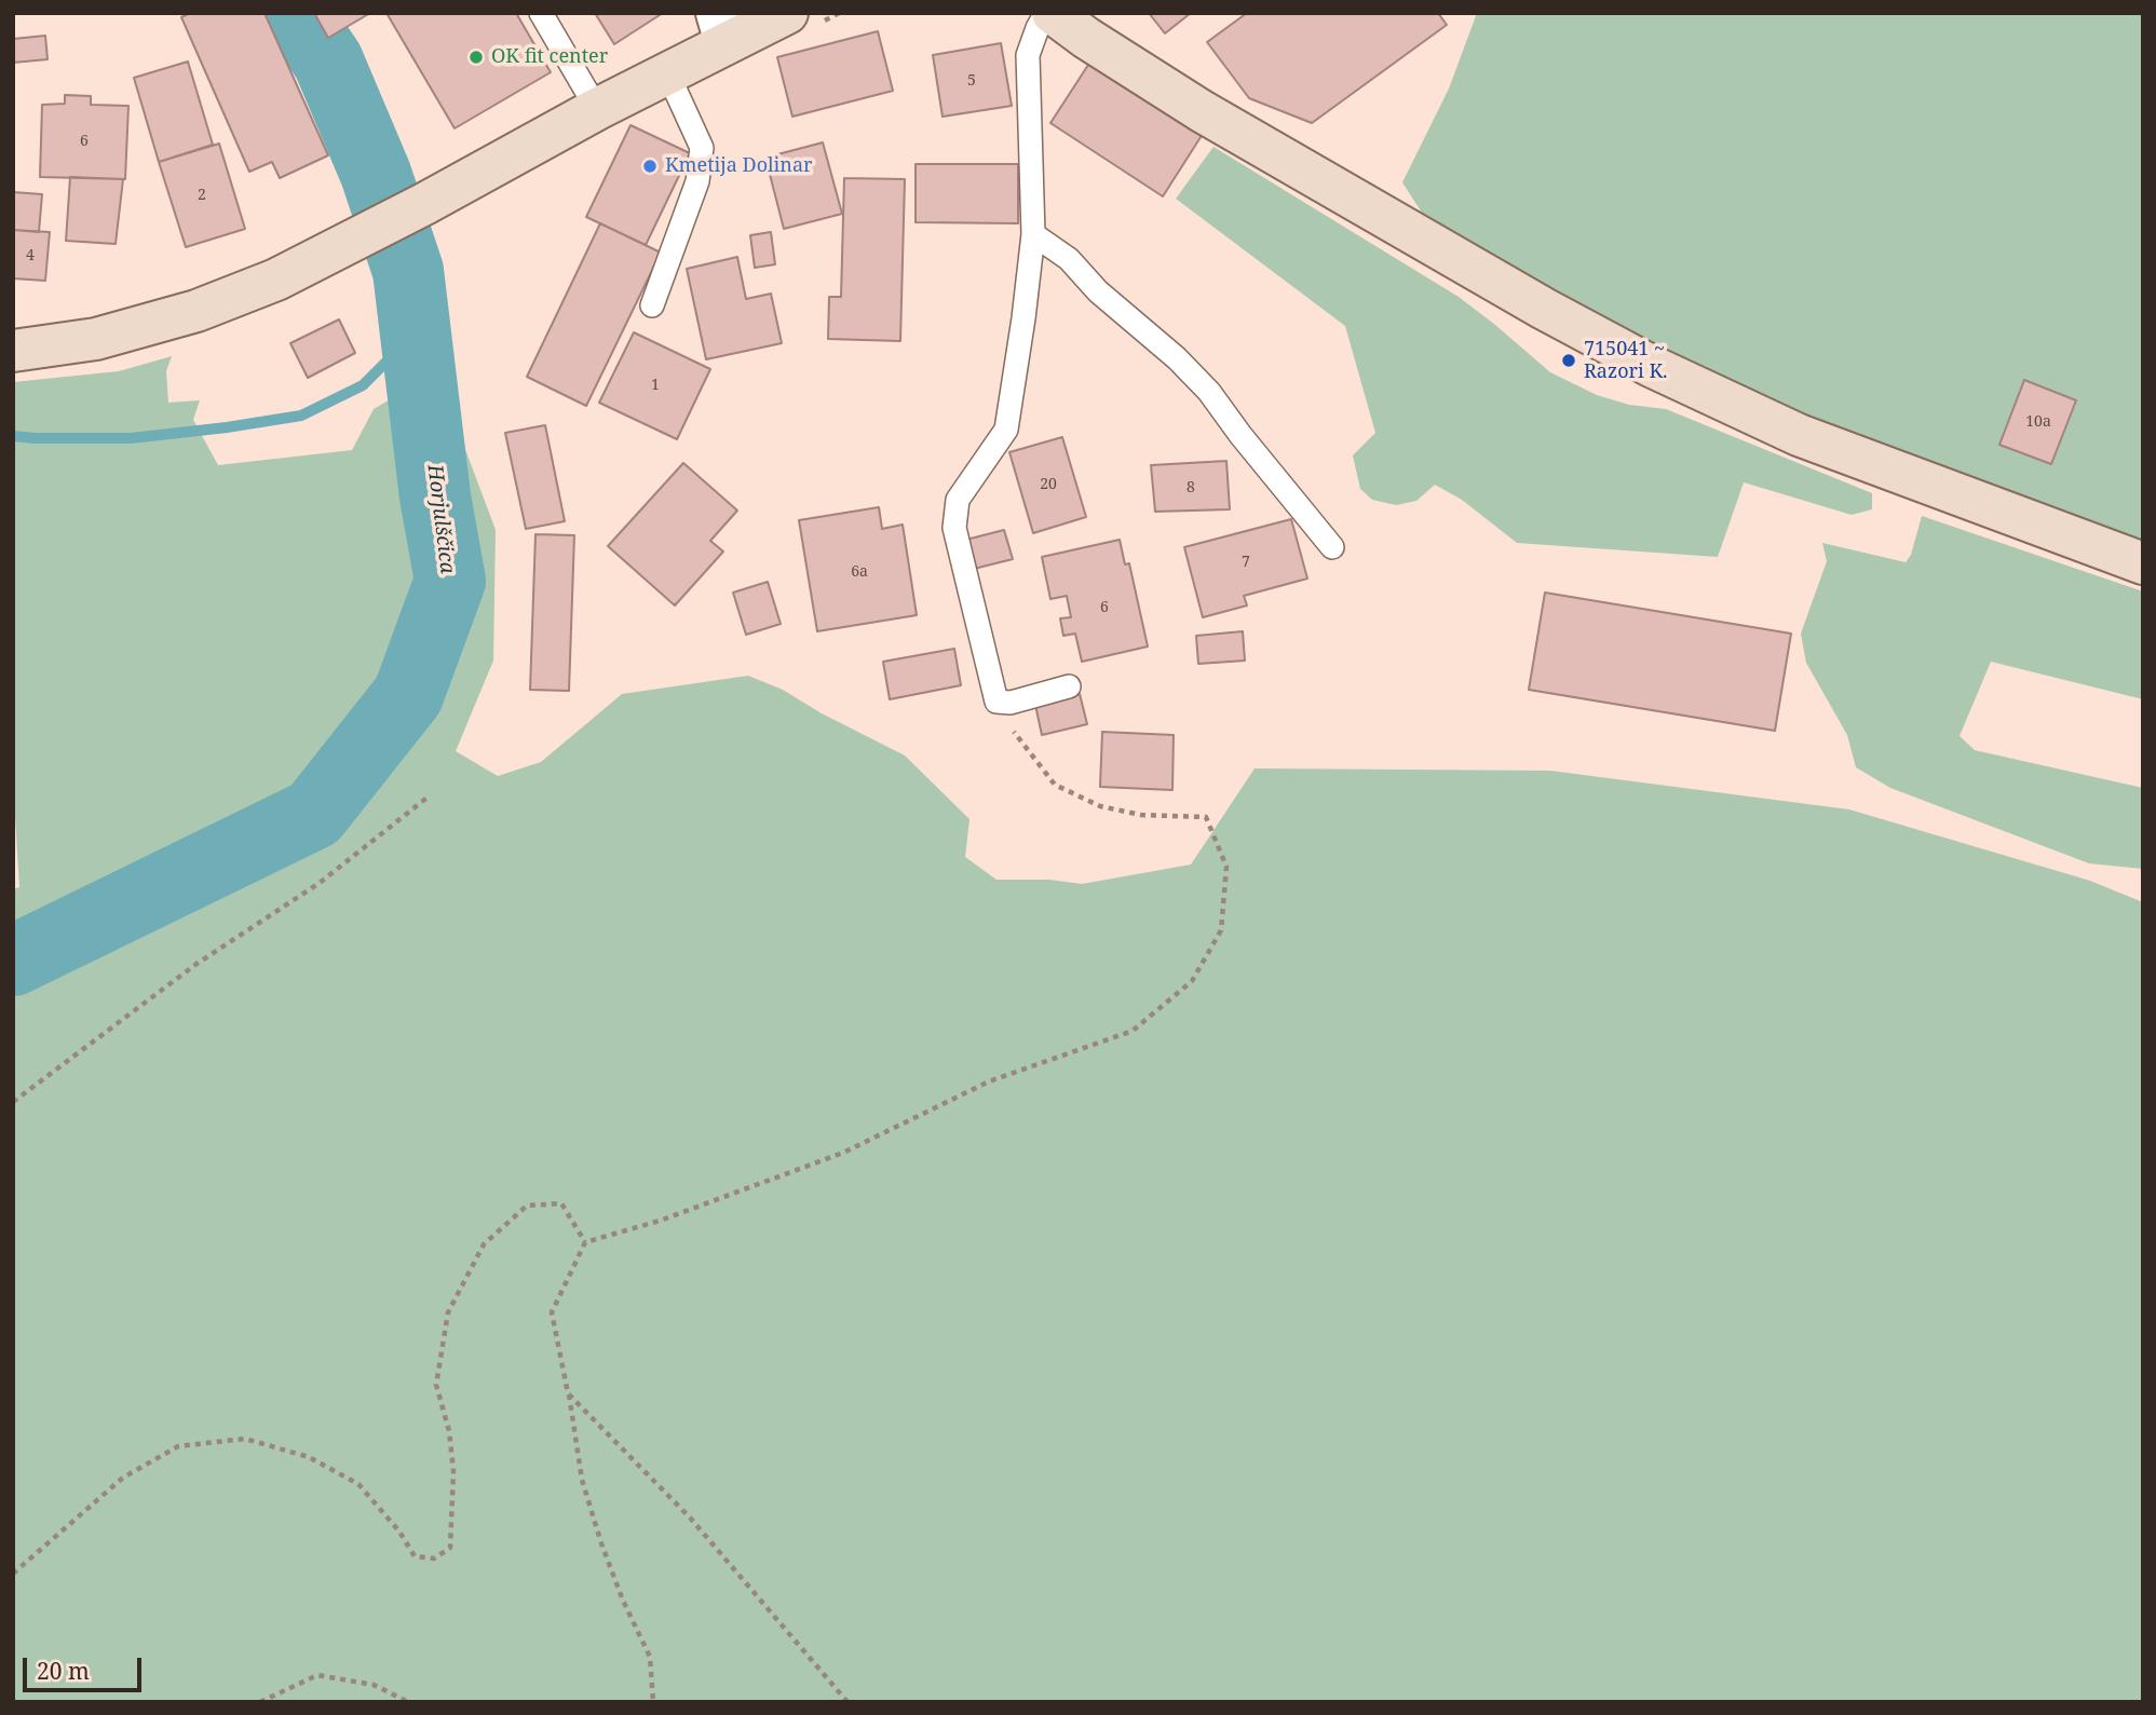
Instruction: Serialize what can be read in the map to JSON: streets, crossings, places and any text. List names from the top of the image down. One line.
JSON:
{"water":["Horjulščica"],"places":["OK fit center","Kmetija Dolinar","715041 ~ Razori K."],"house_numbers":["5","6","2","4","1","10a","20","8","7","6a","6"],"scale_bar":"20 m"}
